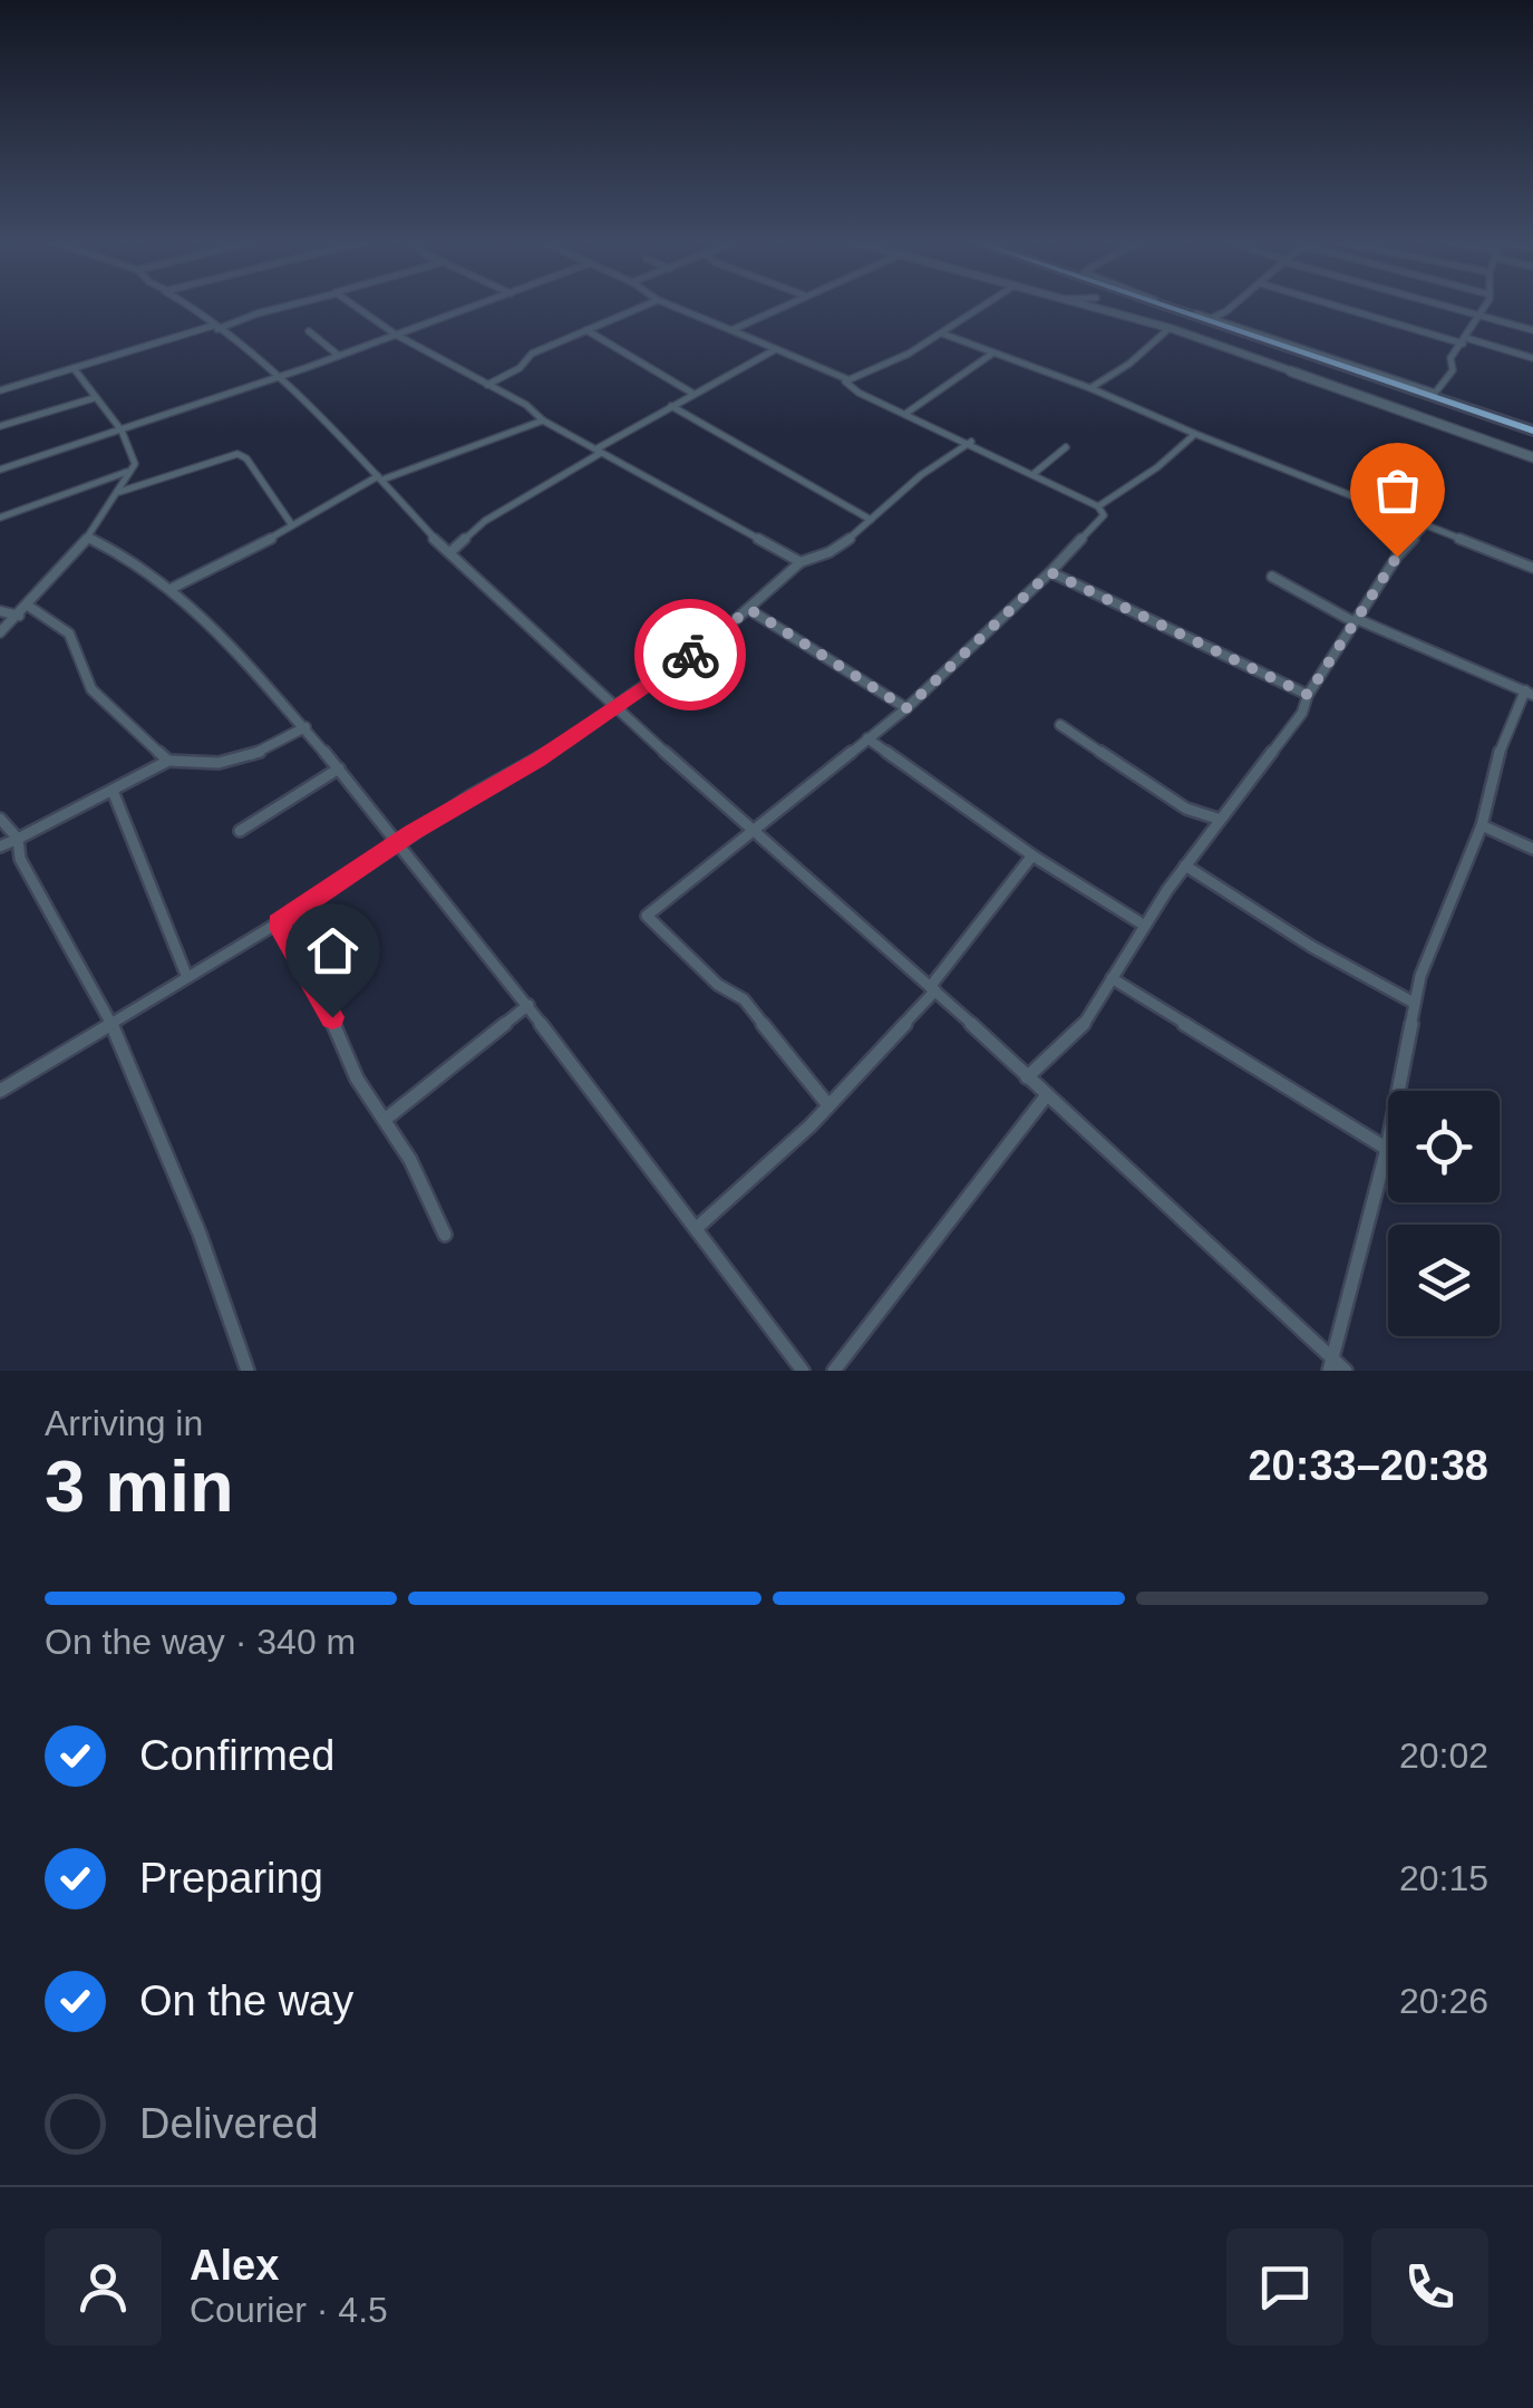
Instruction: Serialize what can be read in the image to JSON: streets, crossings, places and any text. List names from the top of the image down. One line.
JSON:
{"page":{"heading":["3 min","Arriving in","20:33–20:38"],"panel":["Alex","Courier · 4.5"],"bar":"On the way · 340 m","list":[["Confirmed","20:02"],["Preparing","20:15"],["On the way","20:26"],"Delivered"]}}
